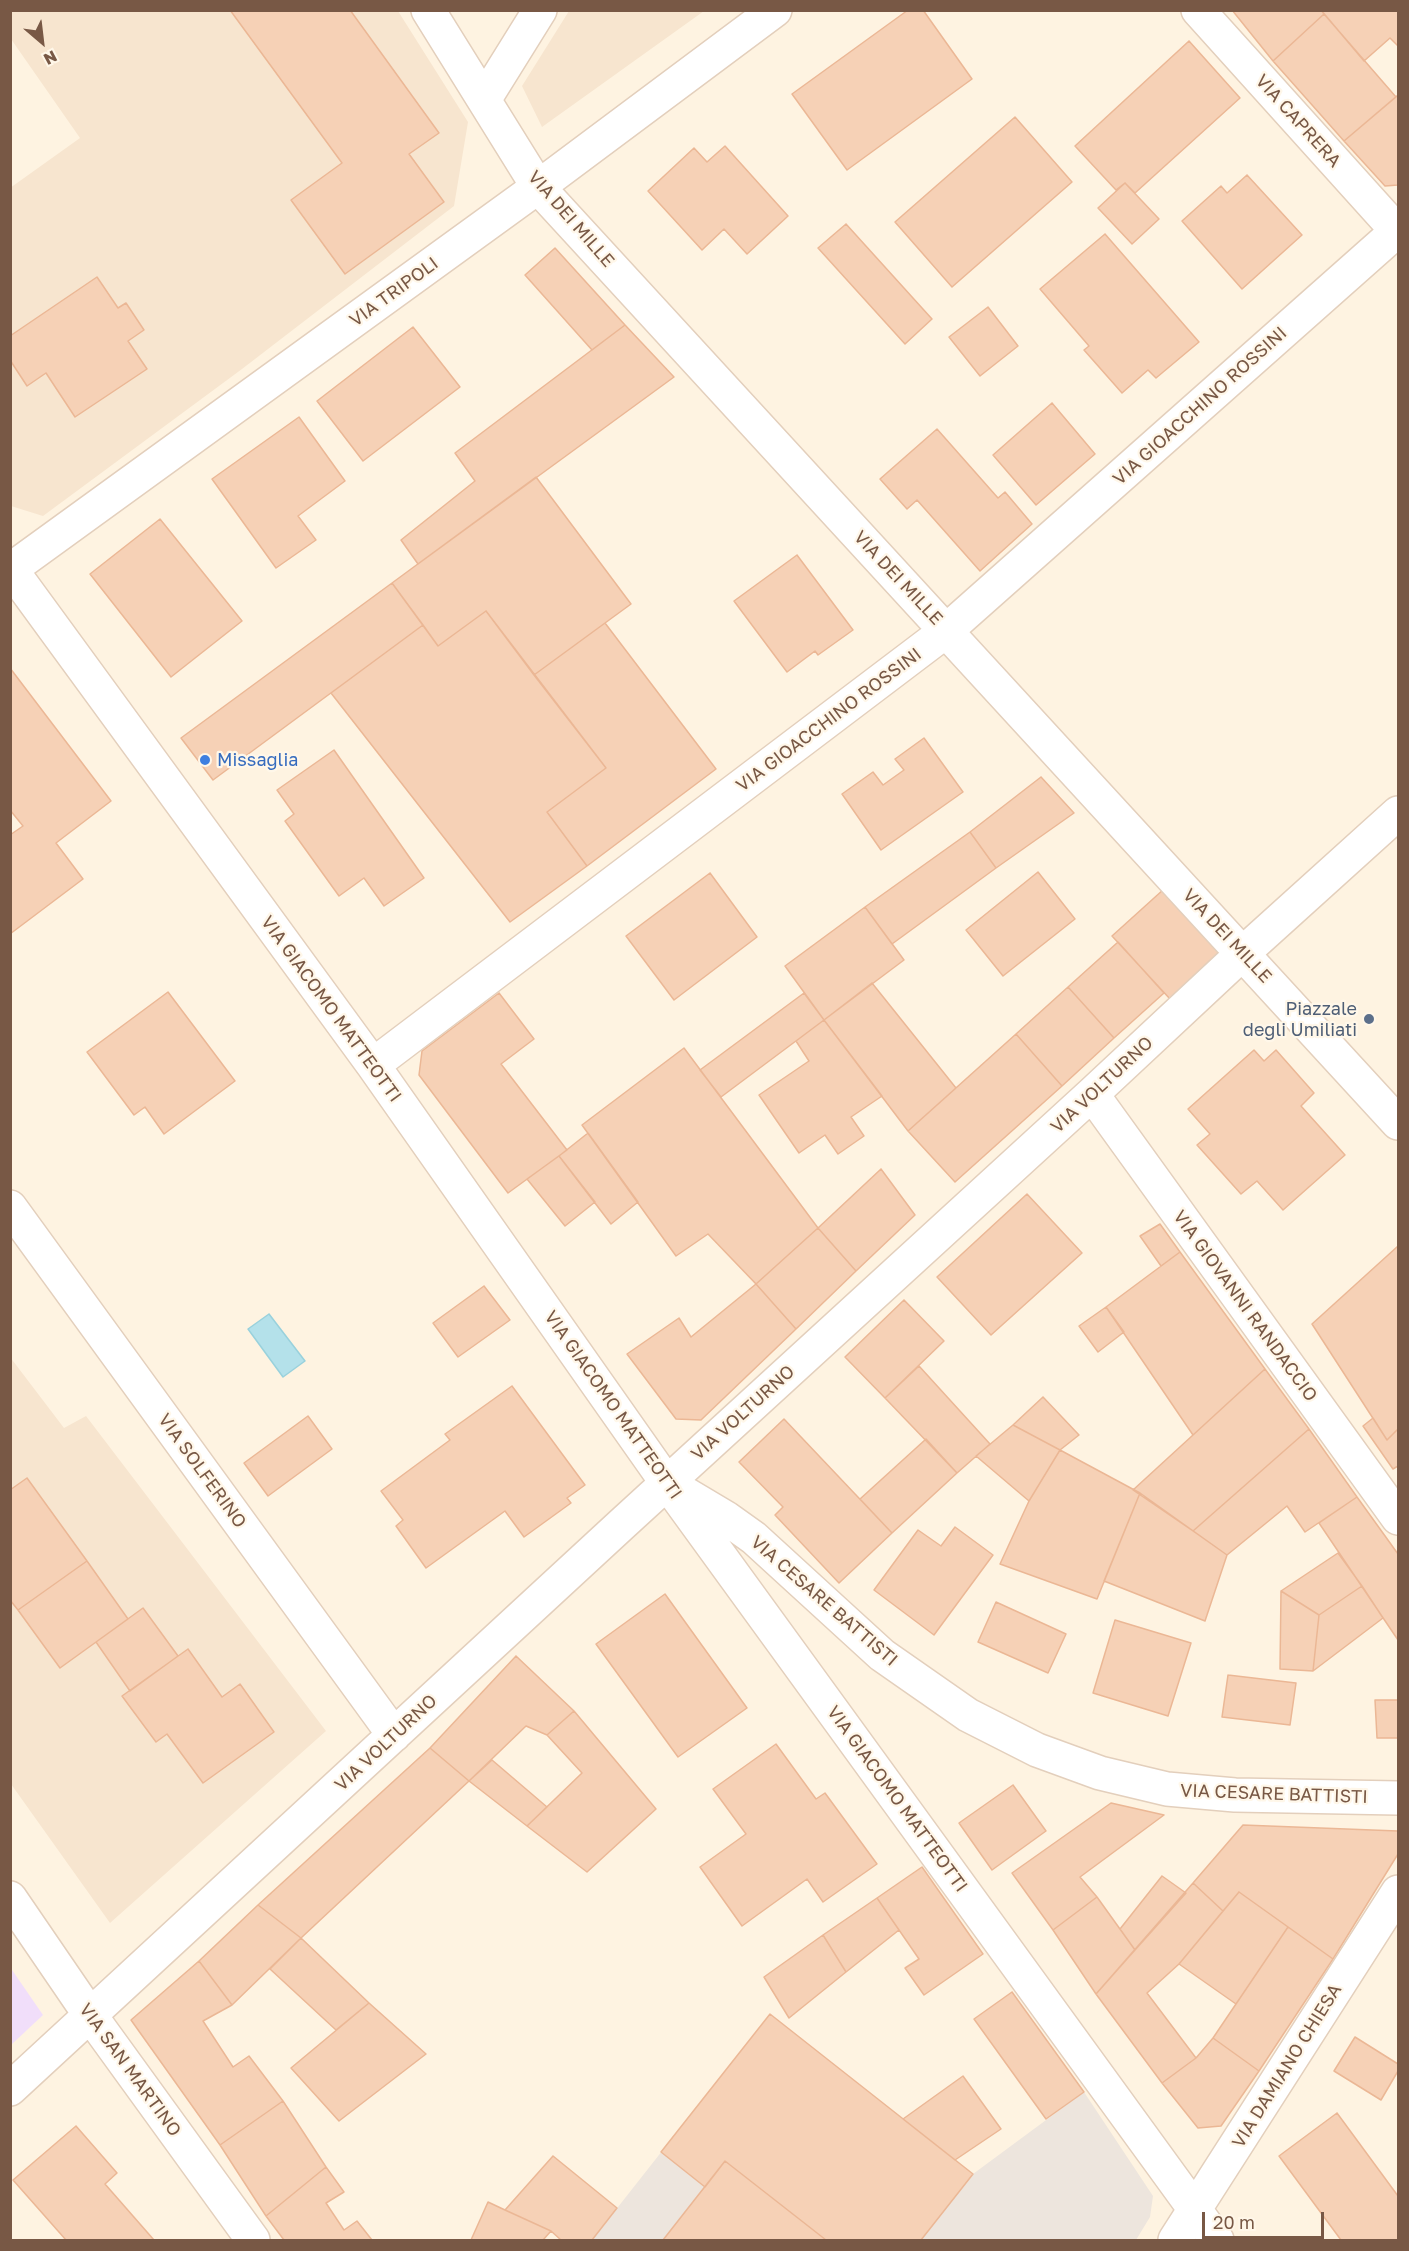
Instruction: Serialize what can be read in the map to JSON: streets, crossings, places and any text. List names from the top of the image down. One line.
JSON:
{"streets":{"street":["VIA CAPRERA","VIA DEI MILLE","VIA TRIPOLI","VIA GIOACCHINO ROSSINI","VIA GIACOMO MATTEOTTI","VIA VOLTURNO","VIA GIOVANNI RANDACCIO","VIA SOLFERINO","VIA CESARE BATTISTI","VIA DAMIANO CHIESA","VIA SAN MARTINO"]},"crossings":[["VIA CAPRERA","VIA GIOACCHINO ROSSINI"],["VIA DEI MILLE","VIA TRIPOLI"],["VIA DEI MILLE","VIA GIOACCHINO ROSSINI"],["VIA DEI MILLE","VIA VOLTURNO"],["VIA TRIPOLI","VIA GIACOMO MATTEOTTI"],["VIA GIOACCHINO ROSSINI","VIA GIACOMO MATTEOTTI"],["VIA GIACOMO MATTEOTTI","VIA VOLTURNO"],["VIA GIACOMO MATTEOTTI","VIA CESARE BATTISTI"],["VIA GIACOMO MATTEOTTI","VIA DAMIANO CHIESA"],["VIA VOLTURNO","VIA GIOVANNI RANDACCIO"],["VIA VOLTURNO","VIA SOLFERINO"],["VIA VOLTURNO","VIA CESARE BATTISTI"],["VIA VOLTURNO","VIA SAN MARTINO"]],"places":["Missaglia","Piazzale degli Umiliati"],"scale_bar":"20 m","north":"bottom right"}
